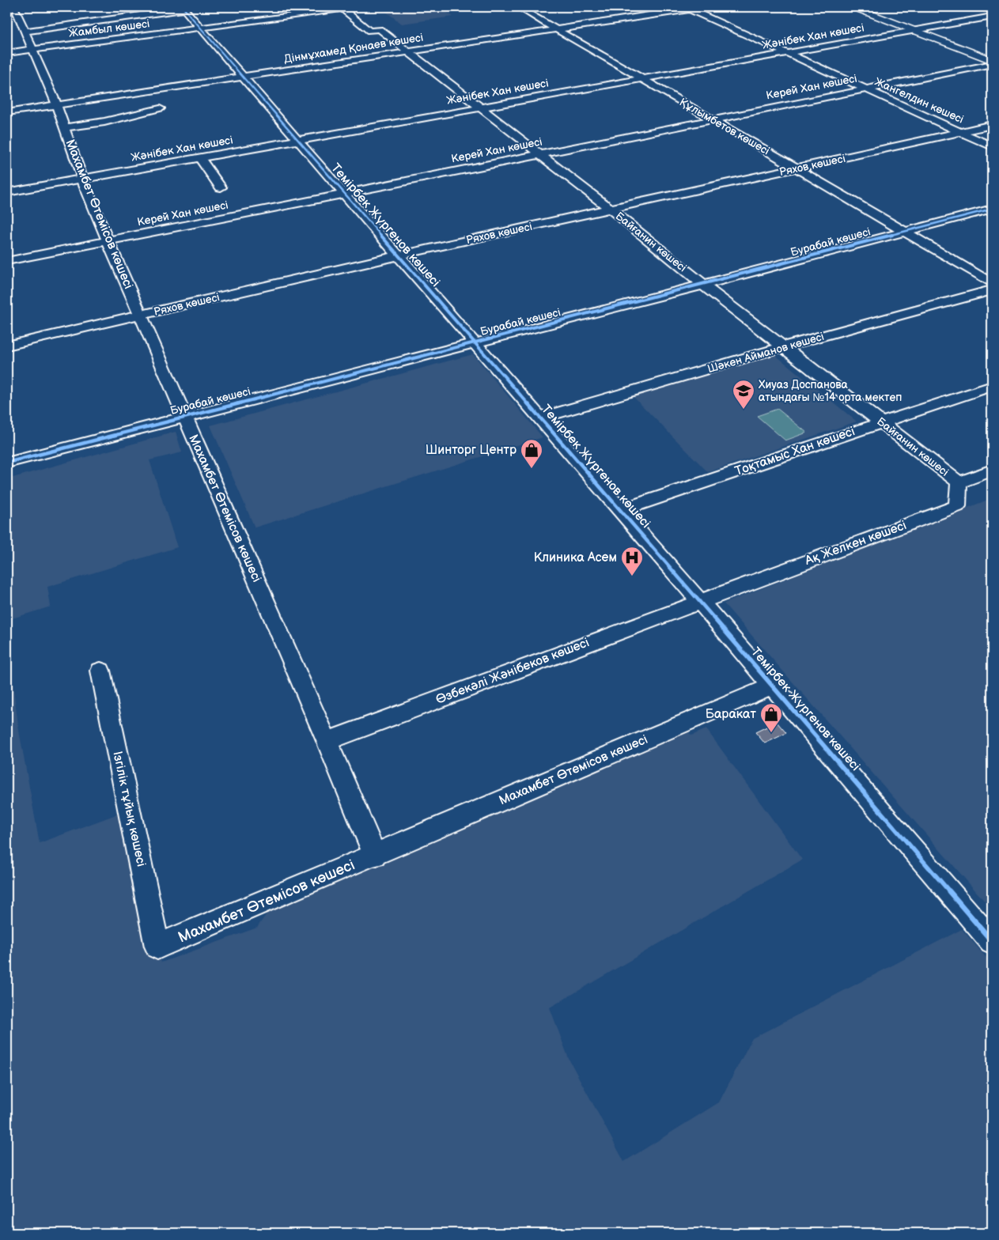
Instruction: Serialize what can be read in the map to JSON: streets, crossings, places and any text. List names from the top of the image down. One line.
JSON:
{"streets":{"street":["Жамбыл көшесі","Жәнібек Хан көшесі","Дінмұхамед Қонаев көшесі","Керей Хан көшесі","Жангелдин көшесі","Құлымбетов көшесі","Ряхов көшесі","Махамбет Өтемісов көшесі","Темірбек Жүргенов көшесі","Байғанин көшесі","Бурабай көшесі","Шәкен Айманов көшесі","Тоқтамыс Хан көшесі","Ақ Желкен көшесі","Өзбекәлі Жәнібеков көшесі","Ізгілік тұйық көшесі"]},"crossings":[["Жамбыл көшесі","Махамбет Өтемісов көшесі"],["Жамбыл көшесі","Темірбек Жүргенов көшесі"],["Жамбыл көшесі","Байғанин көшесі"],["Жәнібек Хан көшесі","Жангелдин көшесі"],["Жәнібек Хан көшесі","Құлымбетов көшесі"],["Жәнібек Хан көшесі","Махамбет Өтемісов көшесі"],["Жәнібек Хан көшесі","Темірбек Жүргенов көшесі"],["Жәнібек Хан көшесі","Байғанин көшесі"],["Дінмұхамед Қонаев көшесі","Жангелдин көшесі"],["Дінмұхамед Қонаев көшесі","Құлымбетов көшесі"],["Дінмұхамед Қонаев көшесі","Махамбет Өтемісов көшесі"],["Дінмұхамед Қонаев көшесі","Темірбек Жүргенов көшесі"],["Дінмұхамед Қонаев көшесі","Байғанин көшесі"],["Керей Хан көшесі","Жангелдин көшесі"],["Керей Хан көшесі","Құлымбетов көшесі"],["Керей Хан көшесі","Махамбет Өтемісов көшесі"],["Керей Хан көшесі","Темірбек Жүргенов көшесі"],["Керей Хан көшесі","Байғанин көшесі"],["Жангелдин көшесі","Ряхов көшесі"],["Құлымбетов көшесі","Ряхов көшесі"],["Құлымбетов көшесі","Бурабай көшесі"],["Ряхов көшесі","Махамбет Өтемісов көшесі"],["Ряхов көшесі","Темірбек Жүргенов көшесі"],["Ряхов көшесі","Байғанин көшесі"],["Махамбет Өтемісов көшесі","Темірбек Жүргенов көшесі"],["Махамбет Өтемісов көшесі","Бурабай көшесі"],["Махамбет Өтемісов көшесі","Өзбекәлі Жәнібеков көшесі"],["Махамбет Өтемісов көшесі","Ізгілік тұйық көшесі"],["Темірбек Жүргенов көшесі","Бурабай көшесі"],["Темірбек Жүргенов көшесі","Шәкен Айманов көшесі"],["Темірбек Жүргенов көшесі","Тоқтамыс Хан көшесі"],["Темірбек Жүргенов көшесі","Ақ Желкен көшесі"],["Темірбек Жүргенов көшесі","Өзбекәлі Жәнібеков көшесі"],["Байғанин көшесі","Бурабай көшесі"],["Байғанин көшесі","Шәкен Айманов көшесі"],["Байғанин көшесі","Тоқтамыс Хан көшесі"],["Байғанин көшесі","Ақ Желкен көшесі"],["Ақ Желкен көшесі","Өзбекәлі Жәнібеков көшесі"]],"places":{"school or university":["Хиуаз Доспанова атындағы №14 орта мектеп"],"shop":["Шинторг Центр","Баракат"],"hospital":["Клиника Асем"]}}
